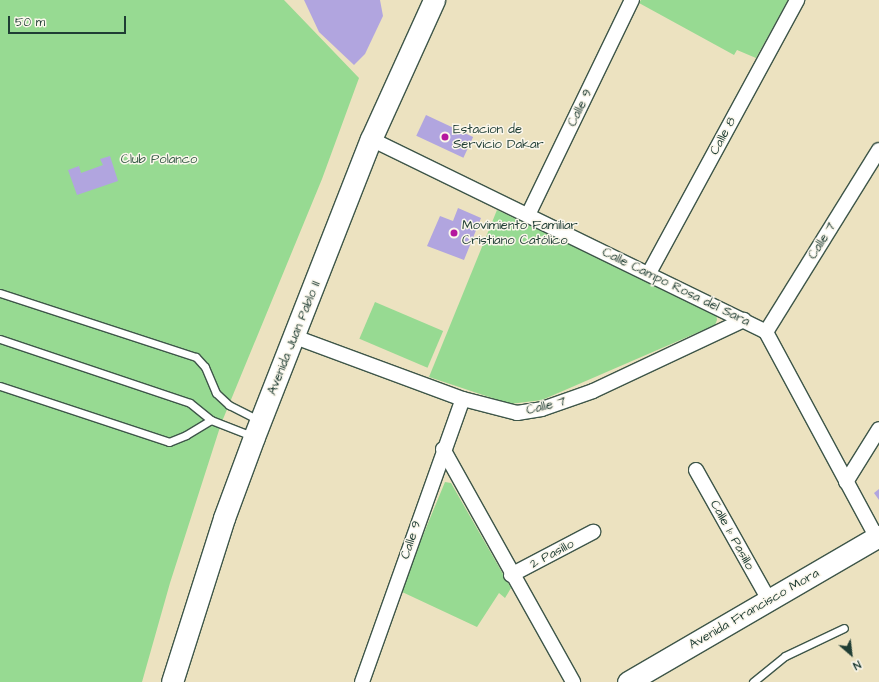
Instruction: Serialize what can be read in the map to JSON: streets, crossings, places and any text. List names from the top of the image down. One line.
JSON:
{"streets":{"street":["Calle 9","Calle 8","Calle 7","Calle Campo Rosa del Sara","Avenida Juan Pablo II","Calle 1º Pasillo","2 Pasillo","Avenida Francisco Mora"]},"crossings":[["Calle 9","Calle 7"],["Calle 9","Calle Campo Rosa del Sara"],["Calle 8","Calle Campo Rosa del Sara"],["Calle 7","Calle Campo Rosa del Sara"],["Calle 7","Avenida Juan Pablo II"],["Calle Campo Rosa del Sara","Avenida Juan Pablo II"],["Calle Campo Rosa del Sara","Avenida Francisco Mora"],["Calle 1º Pasillo","Avenida Francisco Mora"]],"parks":["Club Polanco"],"places":["Estacion de Servicio Dakar","Movimiento Familiar Cristiano Católico"],"scale_bar":"50 m","north":"bottom right"}
